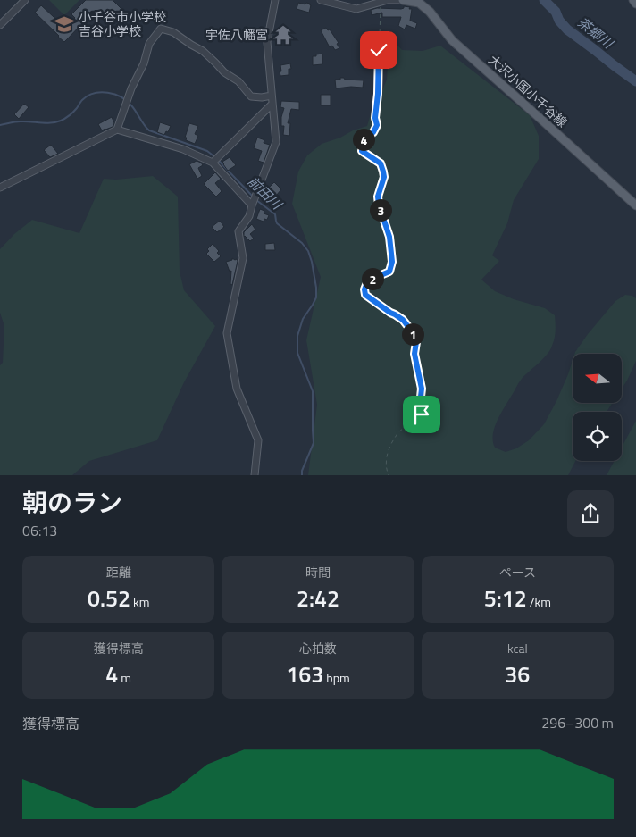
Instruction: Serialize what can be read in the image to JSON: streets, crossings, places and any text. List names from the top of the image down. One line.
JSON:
{"streets":{"main road":["大沢小国小千谷線"]},"water":["茶郷川","前田川"],"places":{"school or university":["小千谷市小学校 吉谷小学校"],"temple":["宇佐八幡宮"]},"north":"left","page":{"pins":["4","3","2","1"],"heading":["朝のラン","06:13"],"stats":[["距離","0.52 km"],["時間","2:42"],["ペース","5:12 /km"],["獲得標高","4 m"],["心拍数","163 bpm"],["kcal","36"]],"chart":["獲得標高","296–300 m"]}}
